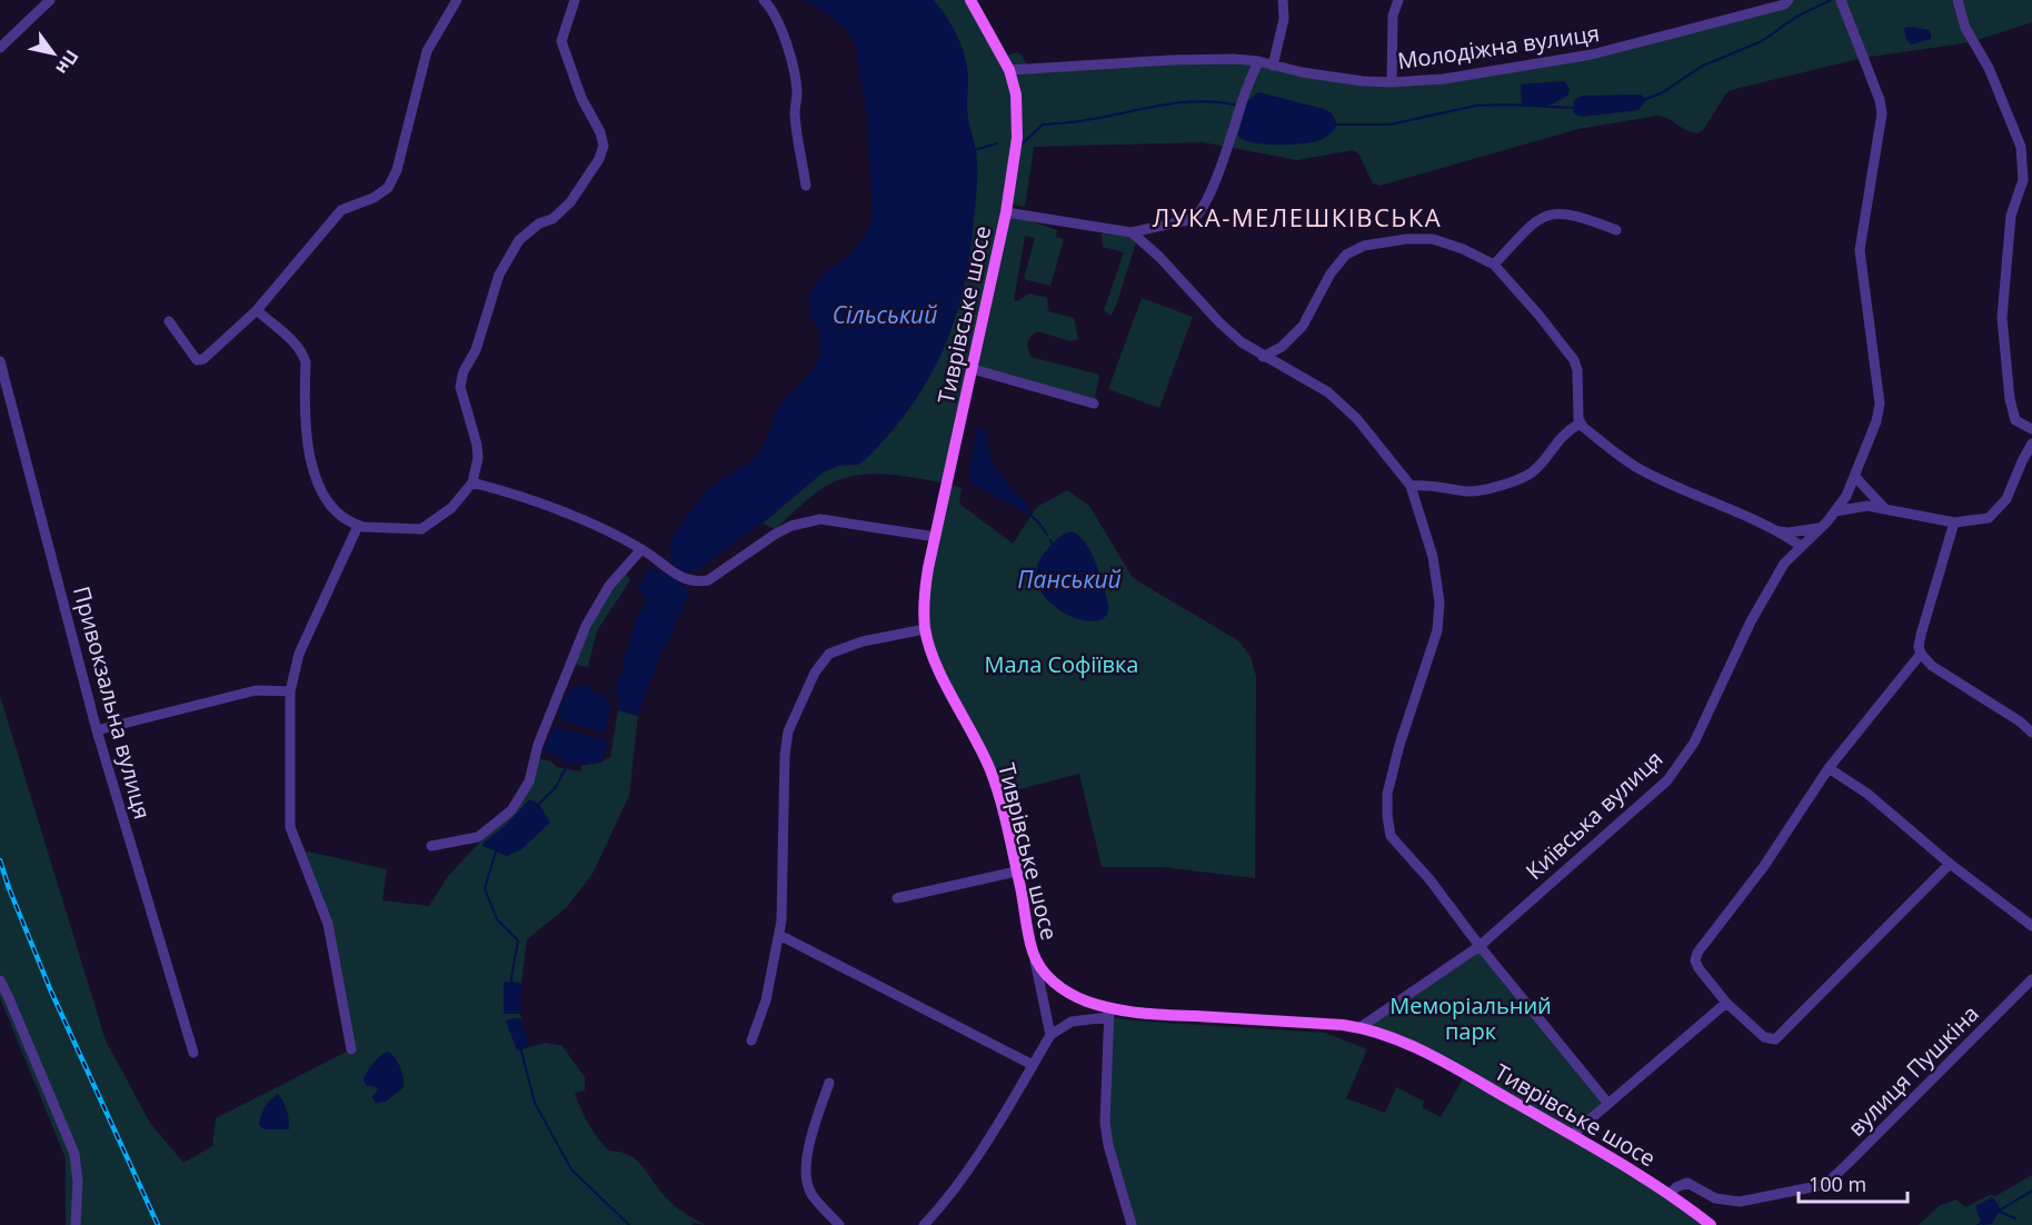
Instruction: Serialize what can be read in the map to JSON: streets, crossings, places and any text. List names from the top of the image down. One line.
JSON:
{"streets":{"main road":["Тиврівське шосе"],"street":["Молодіжна вулиця","Привокзальна вулиця","Київська вулиця","вулиця Пушкіна"]},"crossings":[["Молодіжна вулиця","Тиврівське шосе"],["Тиврівське шосе","Київська вулиця"],["Тиврівське шосе","вулиця Пушкіна"]],"districts":["ЛУКА-МЕЛЕШКІВСЬКА"],"water":["Сільський","Панський"],"parks":["Мала Софіївка","Меморіальний парк"],"scale_bar":"100 m","north":"bottom right"}
